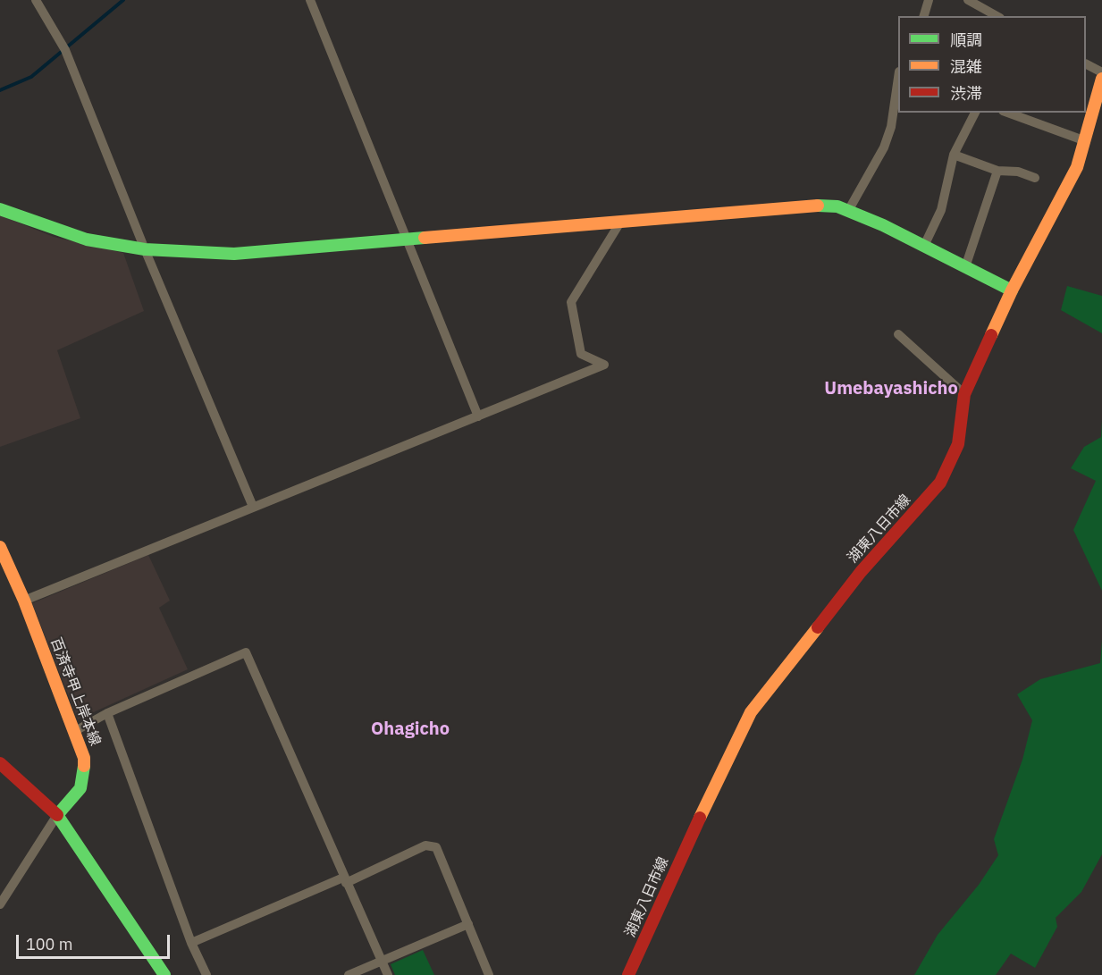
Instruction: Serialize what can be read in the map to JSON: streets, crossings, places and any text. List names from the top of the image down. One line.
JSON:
{"streets":{"main road":["湖東八日市線","百済寺甲上岸本線"]},"districts":["Umebayashicho","Ohagicho"],"legend":["順調","混雑","渋滞"],"scale_bar":"100 m"}
